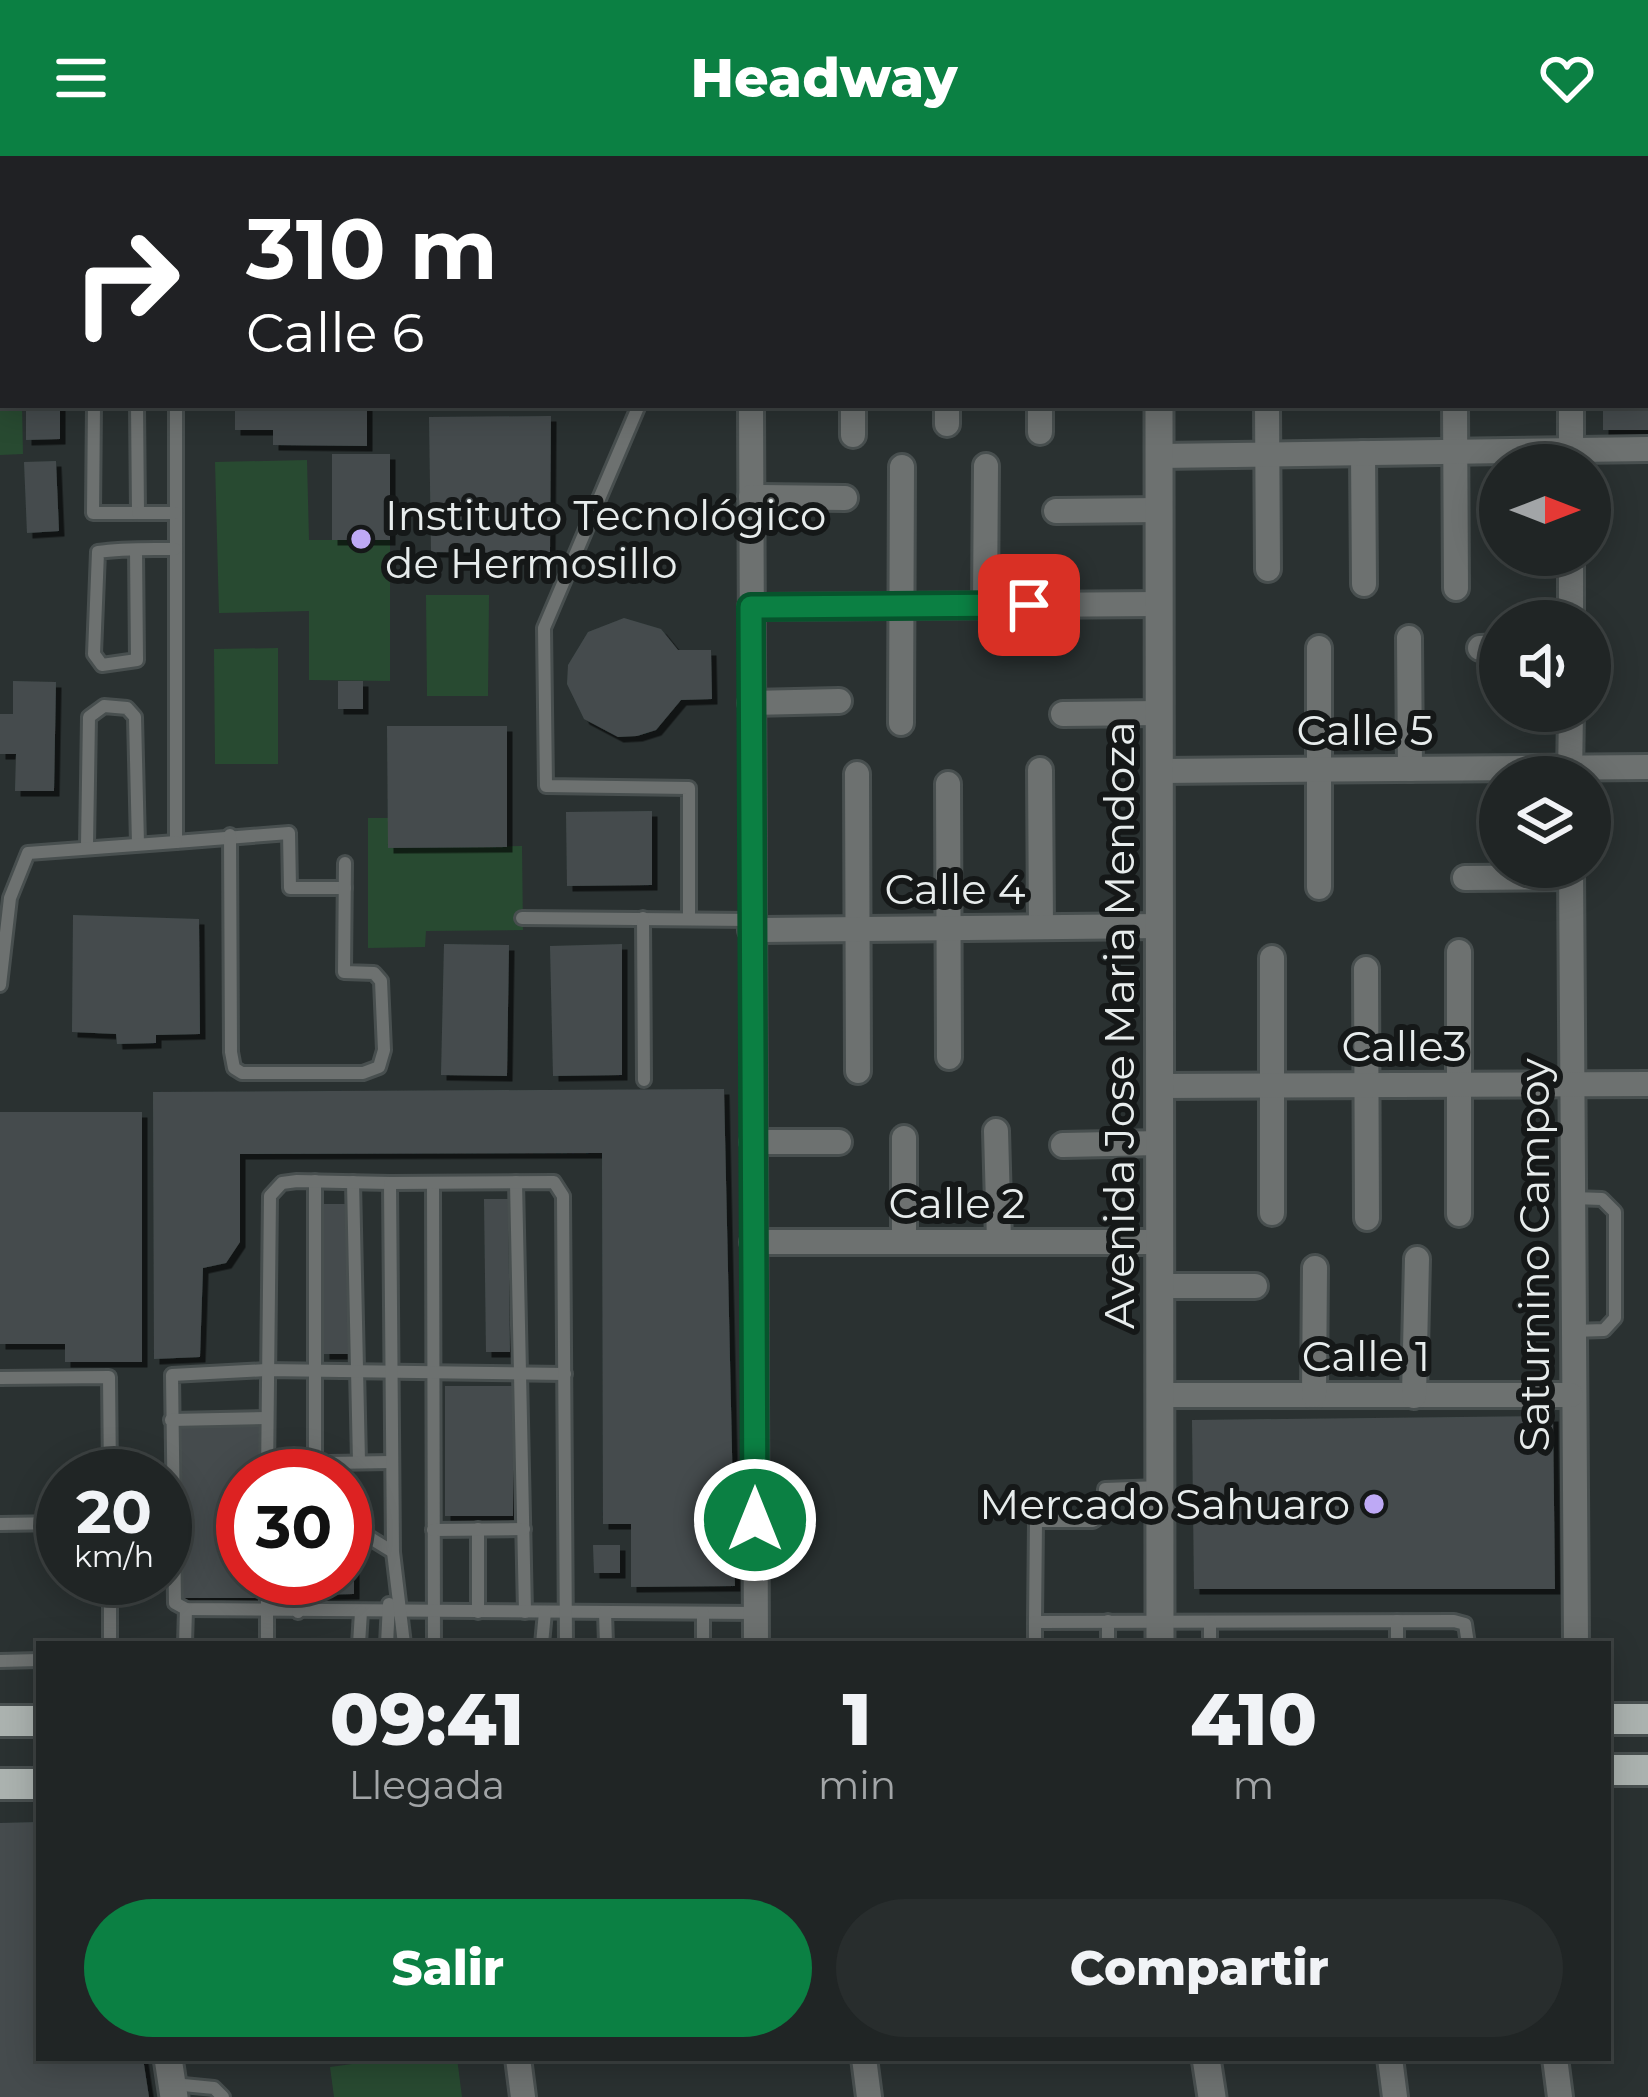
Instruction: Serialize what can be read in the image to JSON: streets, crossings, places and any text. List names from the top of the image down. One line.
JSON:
{"streets":{"street":["Calle 5","Calle 4","Avenida Jose Maria Mendoza","Calle3","Calle 2","Saturnino Campoy","Calle 1"]},"crossings":[["Calle 5","Avenida Jose Maria Mendoza"],["Calle 4","Avenida Jose Maria Mendoza"],["Avenida Jose Maria Mendoza","Calle3"],["Avenida Jose Maria Mendoza","Calle 2"],["Avenida Jose Maria Mendoza","Calle 1"],["Calle3","Saturnino Campoy"],["Saturnino Campoy","Calle 1"]],"places":["Instituto Tecnológico de Hermosillo","Mercado Sahuaro"],"north":"right","page":{"header":"Headway","turn":["310 m","Calle 6"],"speed":"20 km/h","limit":"30","eta":["09:41","Llegada","1","min","410","m"],"buttons":["Salir","Compartir"]}}
